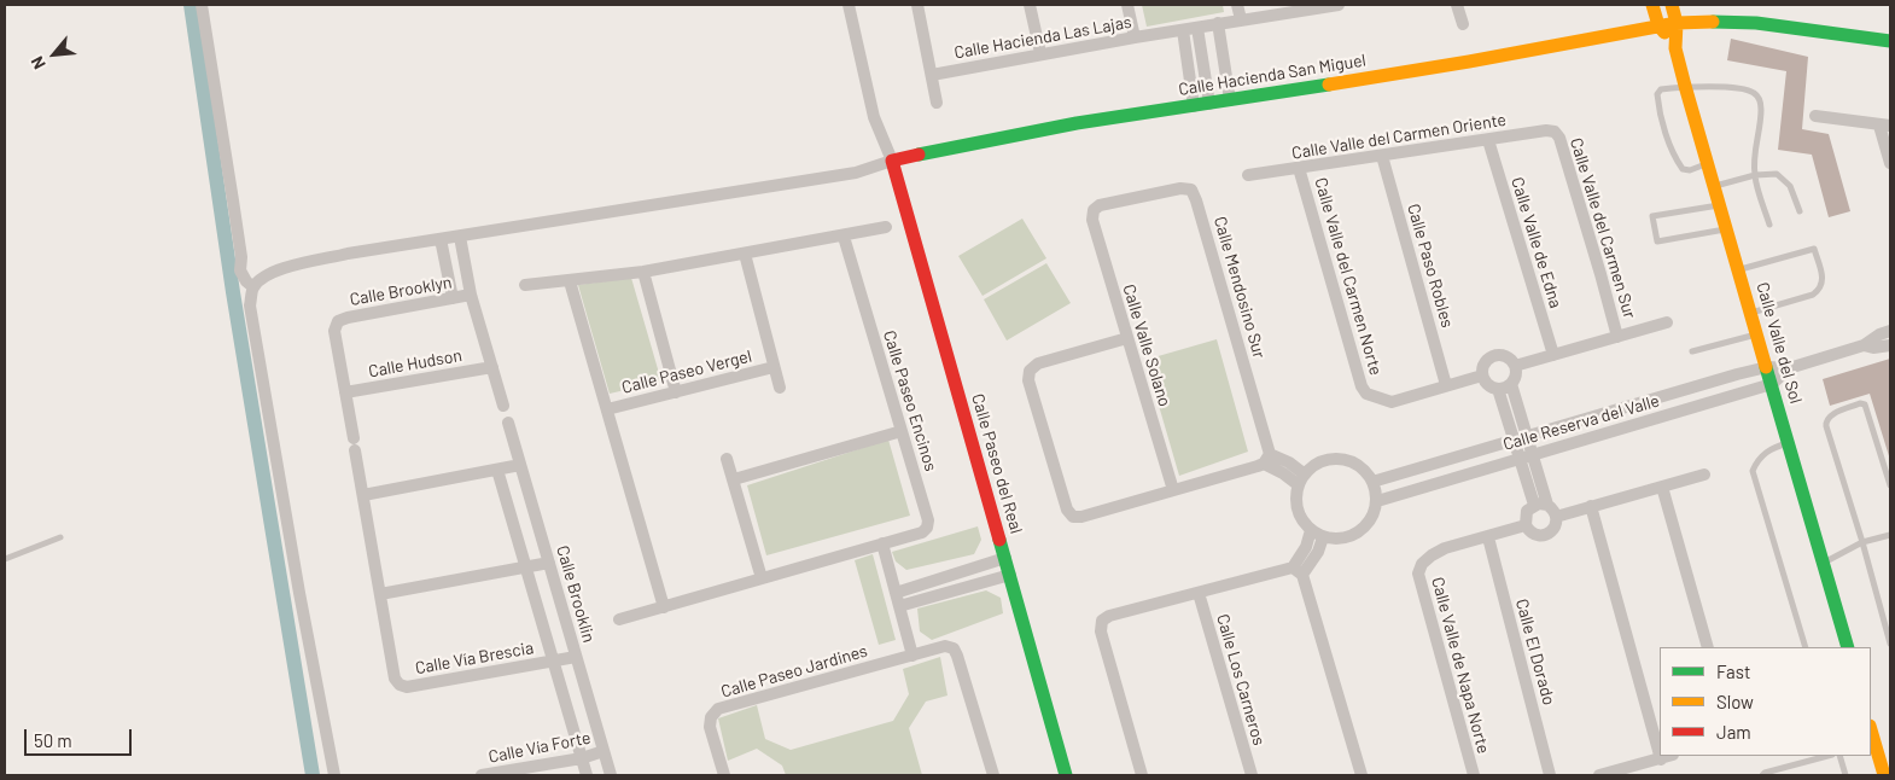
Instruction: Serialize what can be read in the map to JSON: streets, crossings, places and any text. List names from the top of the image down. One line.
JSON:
{"streets":{"street":["Calle Hacienda Las Lajas","Calle Hacienda San Miguel","Calle Valle del Carmen Oriente","Calle Valle del Carmen Sur","Calle Valle de Edna","Calle Paso Robles","Calle Valle del Carmen Norte","Calle Mendosino Sur","Calle Brooklyn","Calle Valle del Sol","Calle Valle Solano","Calle Hudson","Calle Paseo Vergel","Calle Paseo Encinos","Calle Reserva del Valle","Calle Paseo del Real","Calle Brooklin","Calle El Dorado","Calle Vía Brescia","Calle Valle de Napa Norte","Calle Paseo Jardines","Calle Los Carneros","Calle Vía Forte"]},"crossings":[["Calle Hacienda San Miguel","Calle Valle del Sol"],["Calle Hacienda San Miguel","Calle Paseo del Real"],["Calle Valle del Carmen Oriente","Calle Valle del Carmen Sur"],["Calle Valle del Carmen Oriente","Calle Valle de Edna"],["Calle Valle del Carmen Oriente","Calle Paso Robles"],["Calle Valle del Carmen Oriente","Calle Valle del Carmen Norte"],["Calle Paso Robles","Calle Valle del Carmen Norte"],["Calle Mendosino Sur","Calle Valle Solano"],["Calle Brooklyn","Calle Hudson"],["Calle Brooklyn","Calle Vía Brescia"],["Calle Valle del Sol","Calle Reserva del Valle"],["Calle Hudson","Calle Vía Brescia"],["Calle Brooklin","Calle Vía Brescia"],["Calle Brooklin","Calle Vía Forte"],["Calle El Dorado","Calle Valle de Napa Norte"]],"legend":["Fast","Slow","Jam"],"scale_bar":"50 m","north":"bottom left"}
